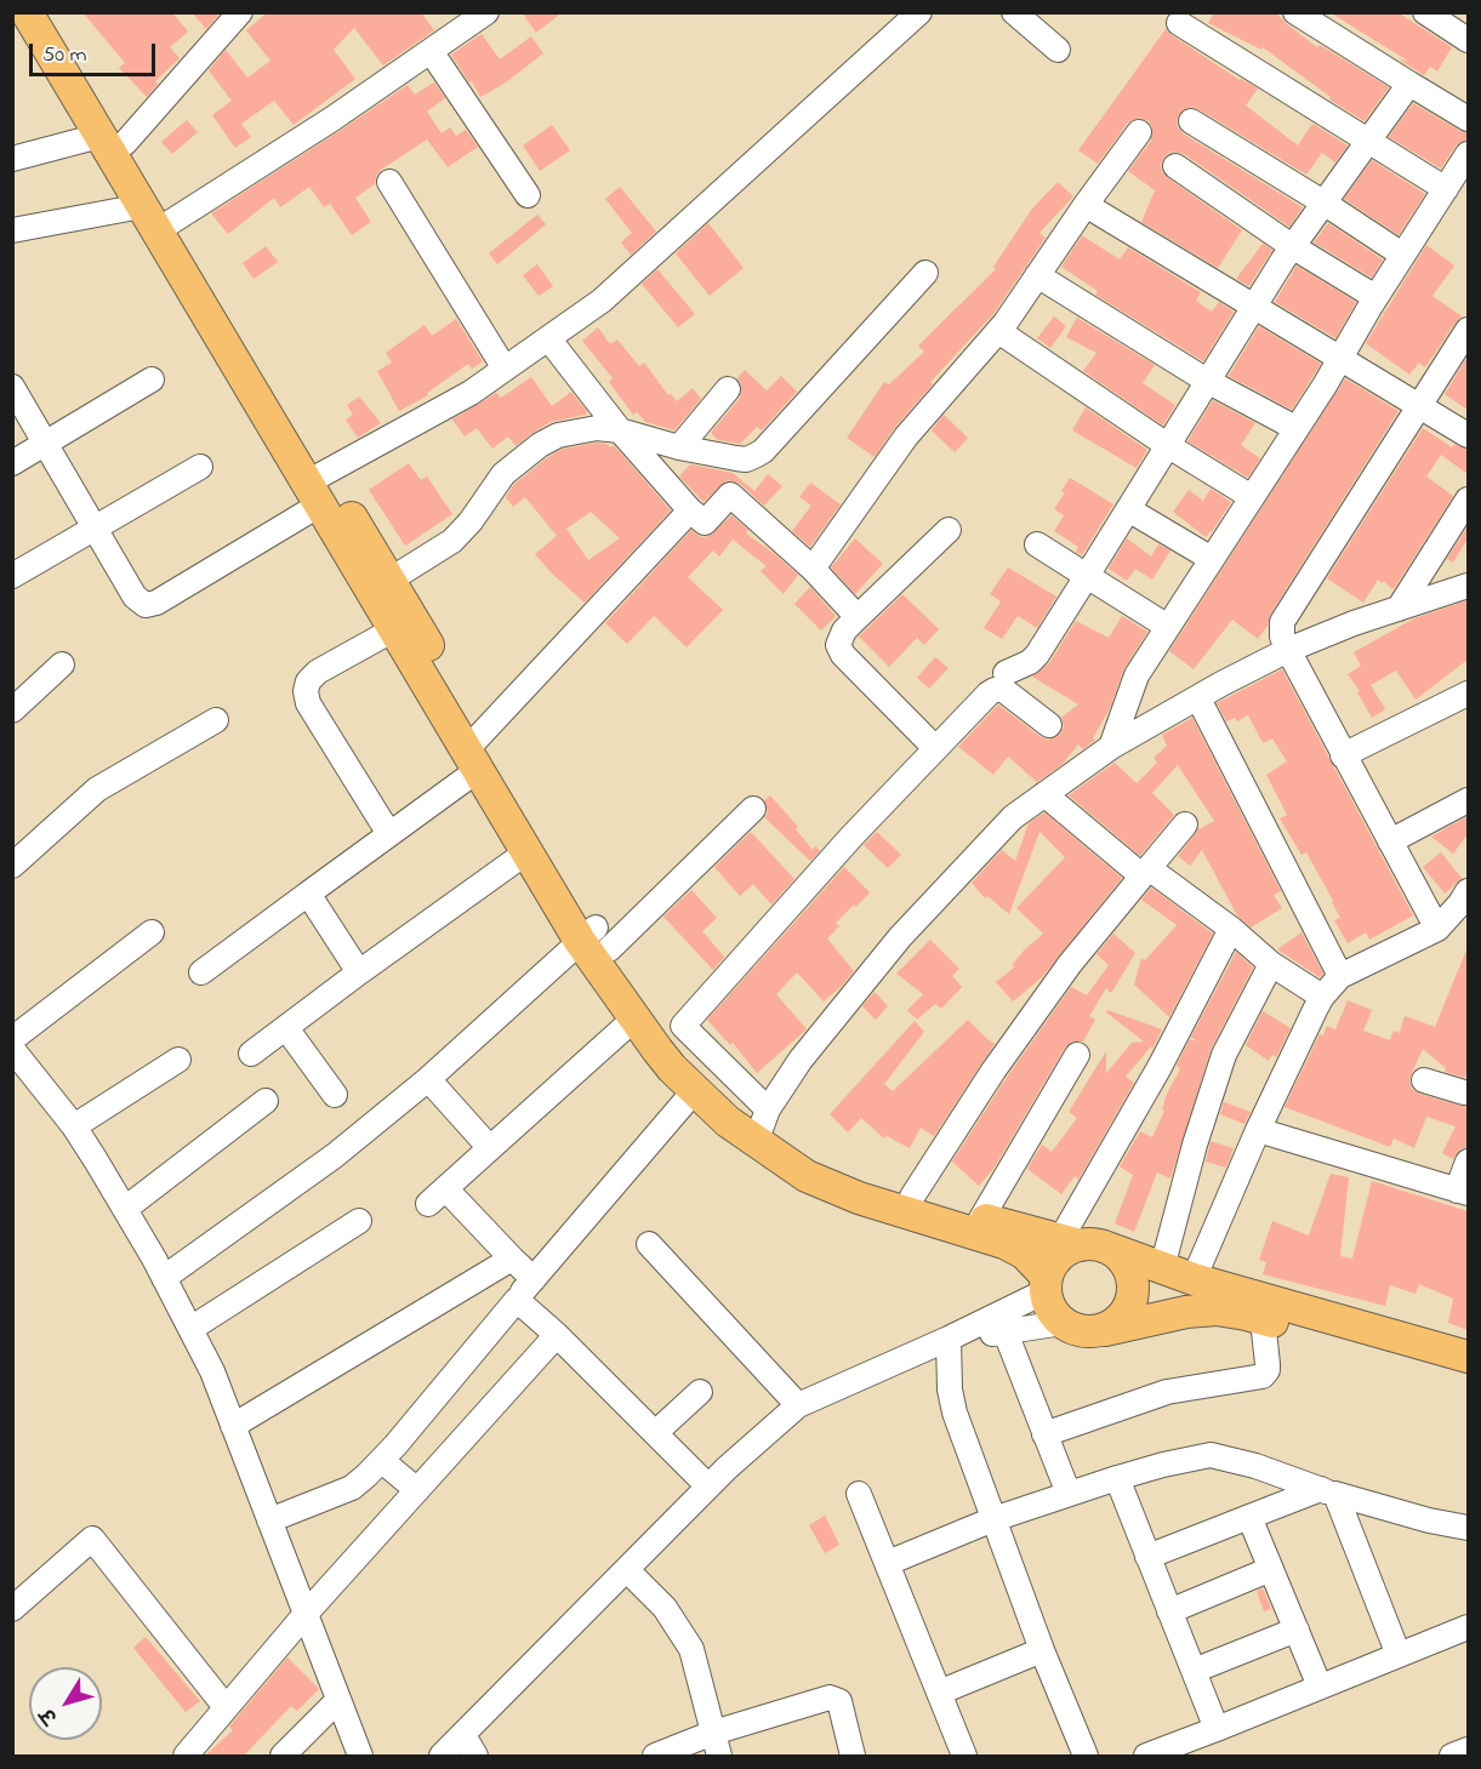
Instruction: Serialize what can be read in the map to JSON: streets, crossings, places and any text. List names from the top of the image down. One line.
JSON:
{"scale_bar":"50 m","north":"bottom left"}
